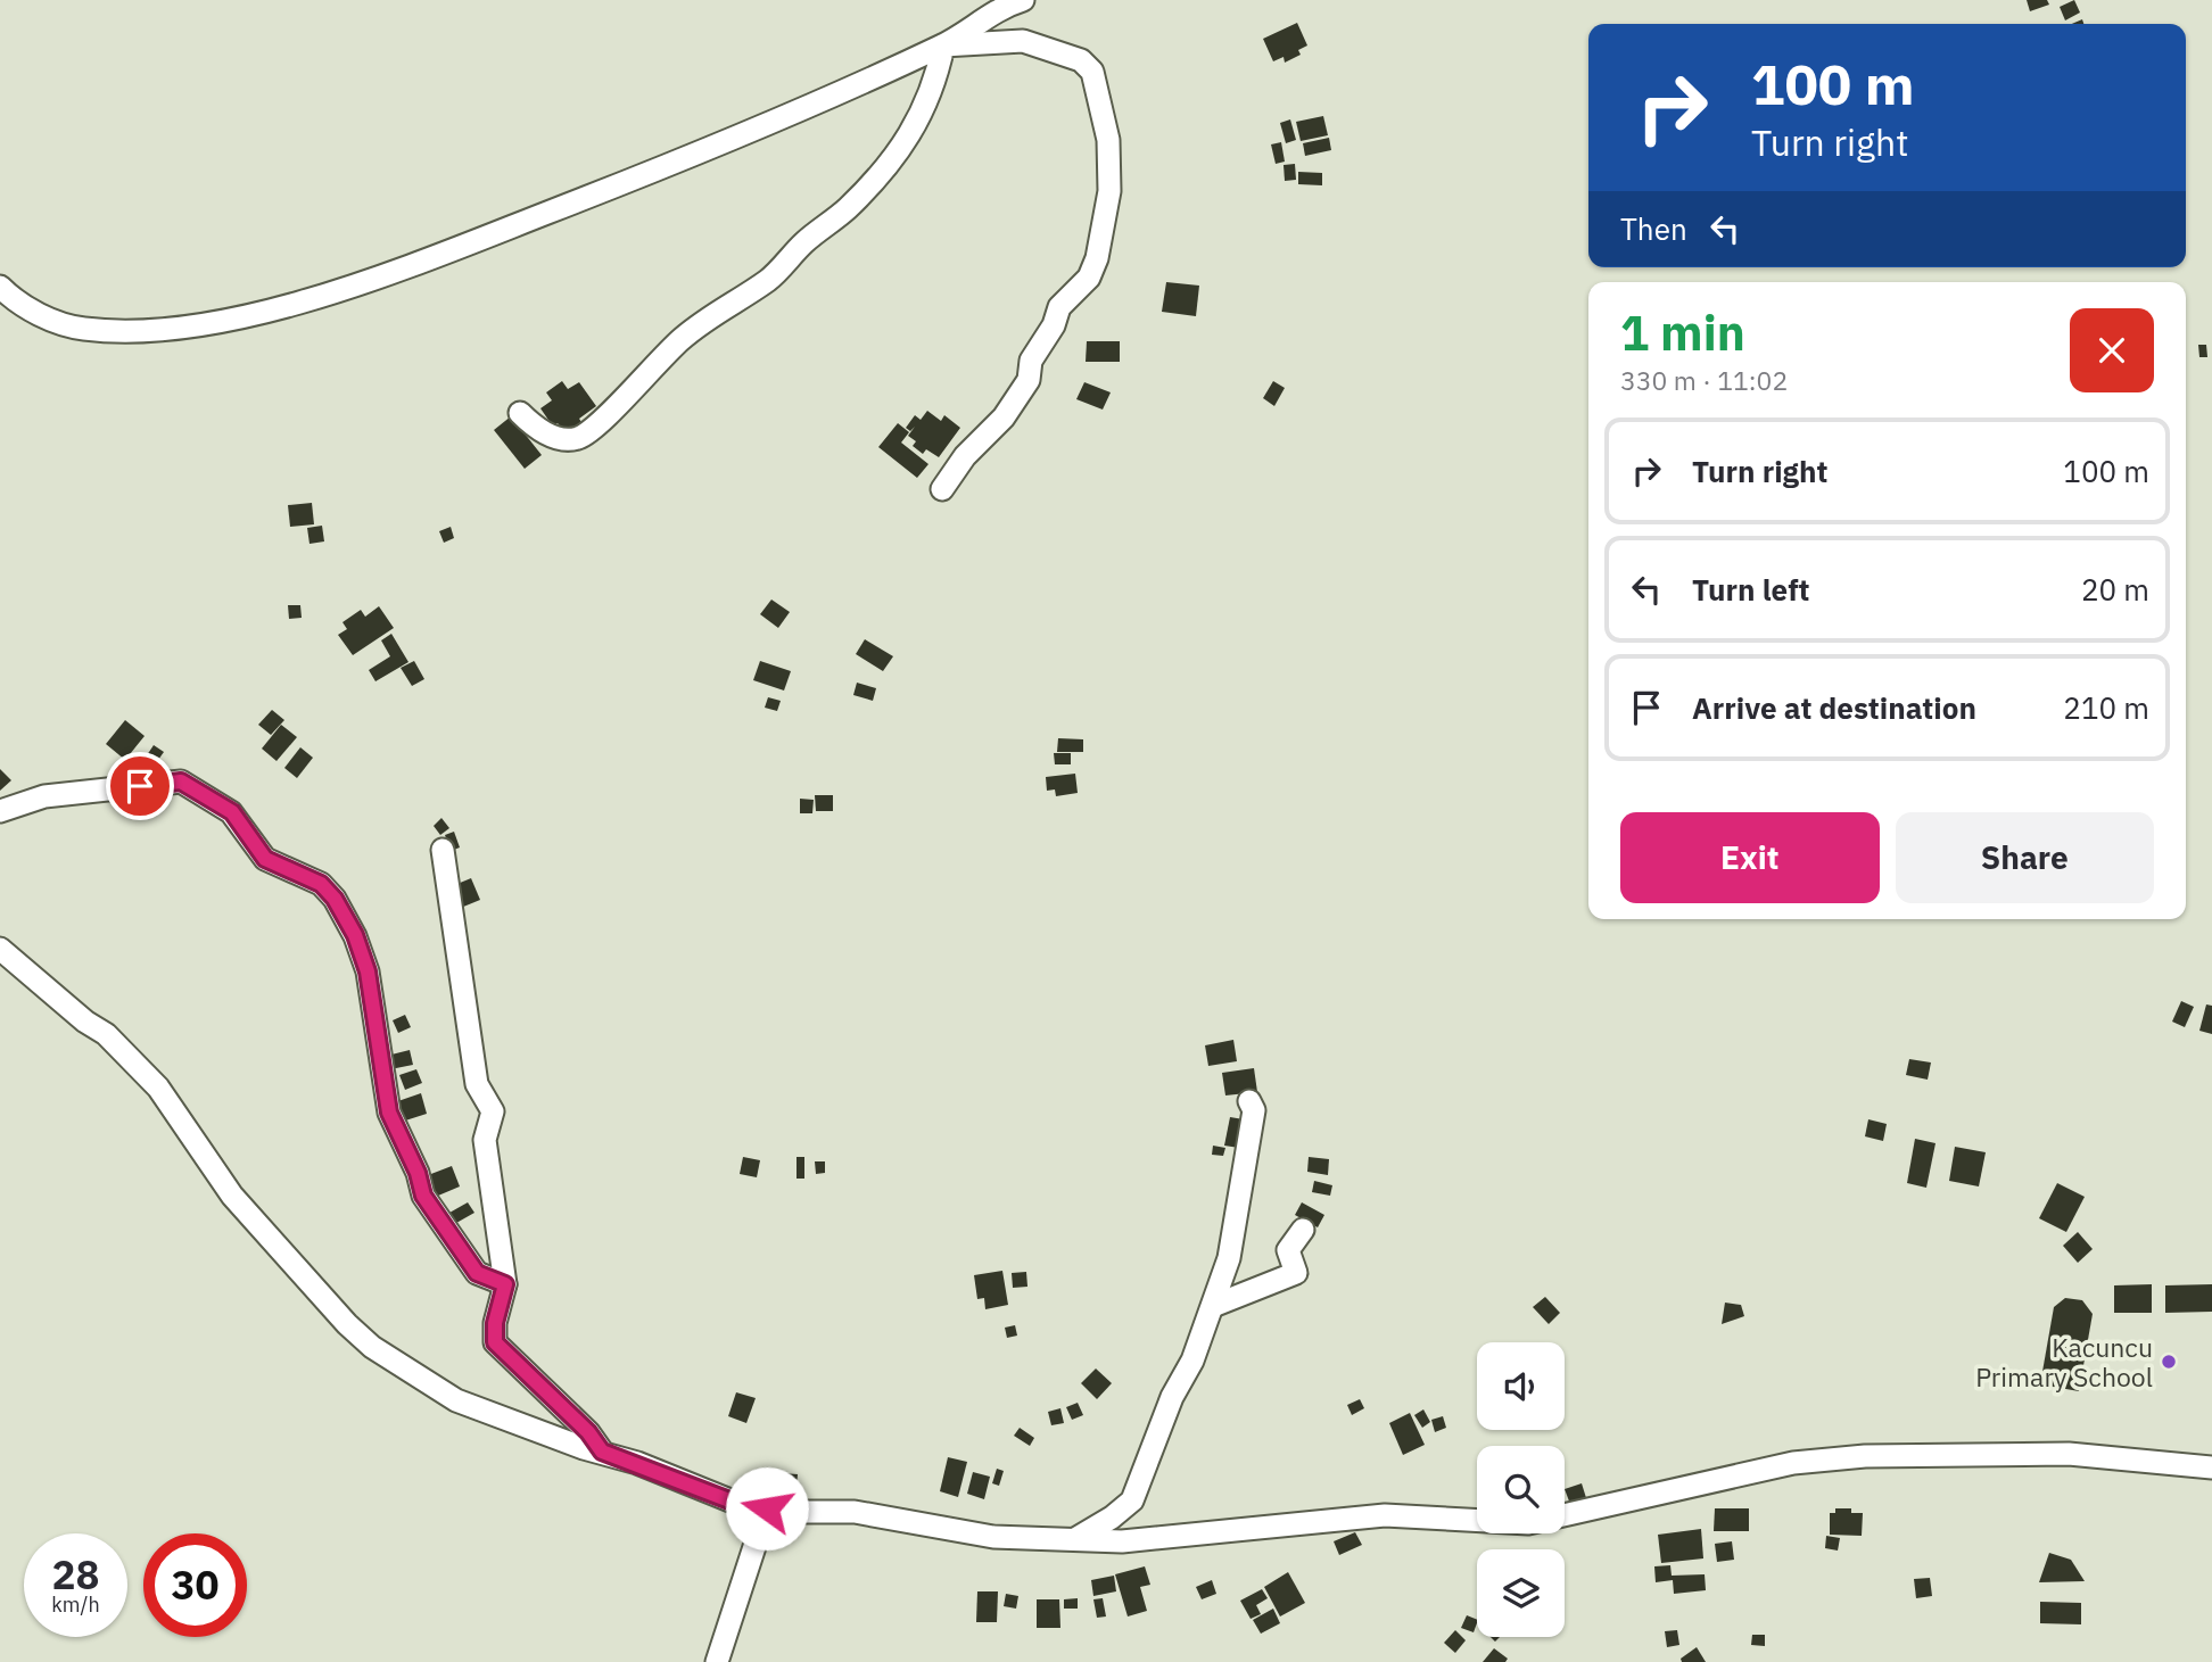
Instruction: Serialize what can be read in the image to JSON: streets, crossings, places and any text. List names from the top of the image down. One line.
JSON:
{"places":["Kacuncu Primary School"],"page":{"turn":["100 m","Turn right"],"then":"Then","heading":["1 min","330 m · 11:02"],"list":[{"name":"Turn right","value":"100 m"},{"name":"Turn left","value":"20 m"},{"name":"Arrive at destination","value":"210 m"}],"buttons":["Exit","Share"],"speed":"28 km/h","limit":"30"}}
